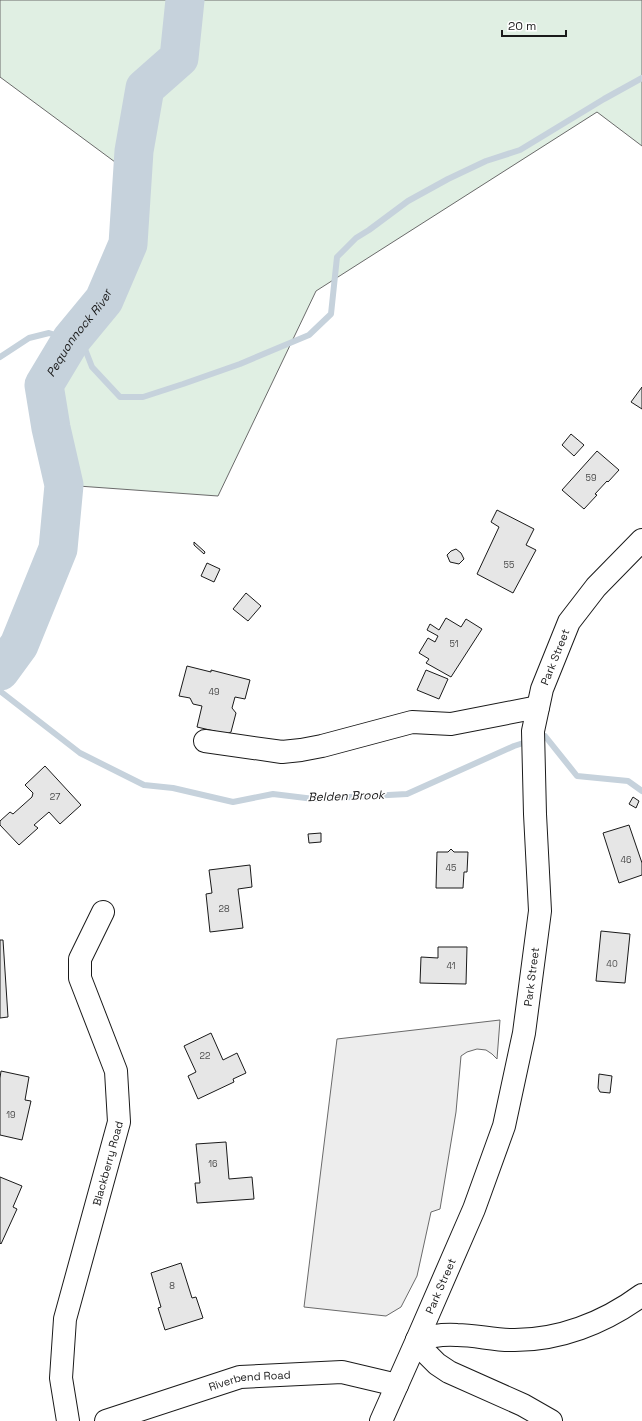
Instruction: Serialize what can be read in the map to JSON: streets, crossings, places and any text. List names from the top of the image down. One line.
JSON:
{"streets":{"main road":["Park Street","Blackberry Road","Riverbend Road"]},"crossings":[["Park Street","Riverbend Road"]],"water":["Pequonnock River","Belden Brook"],"house_numbers":["59","55","51","49","27","46","45","28","40","41","22","19","16","8"],"scale_bar":"20 m"}
